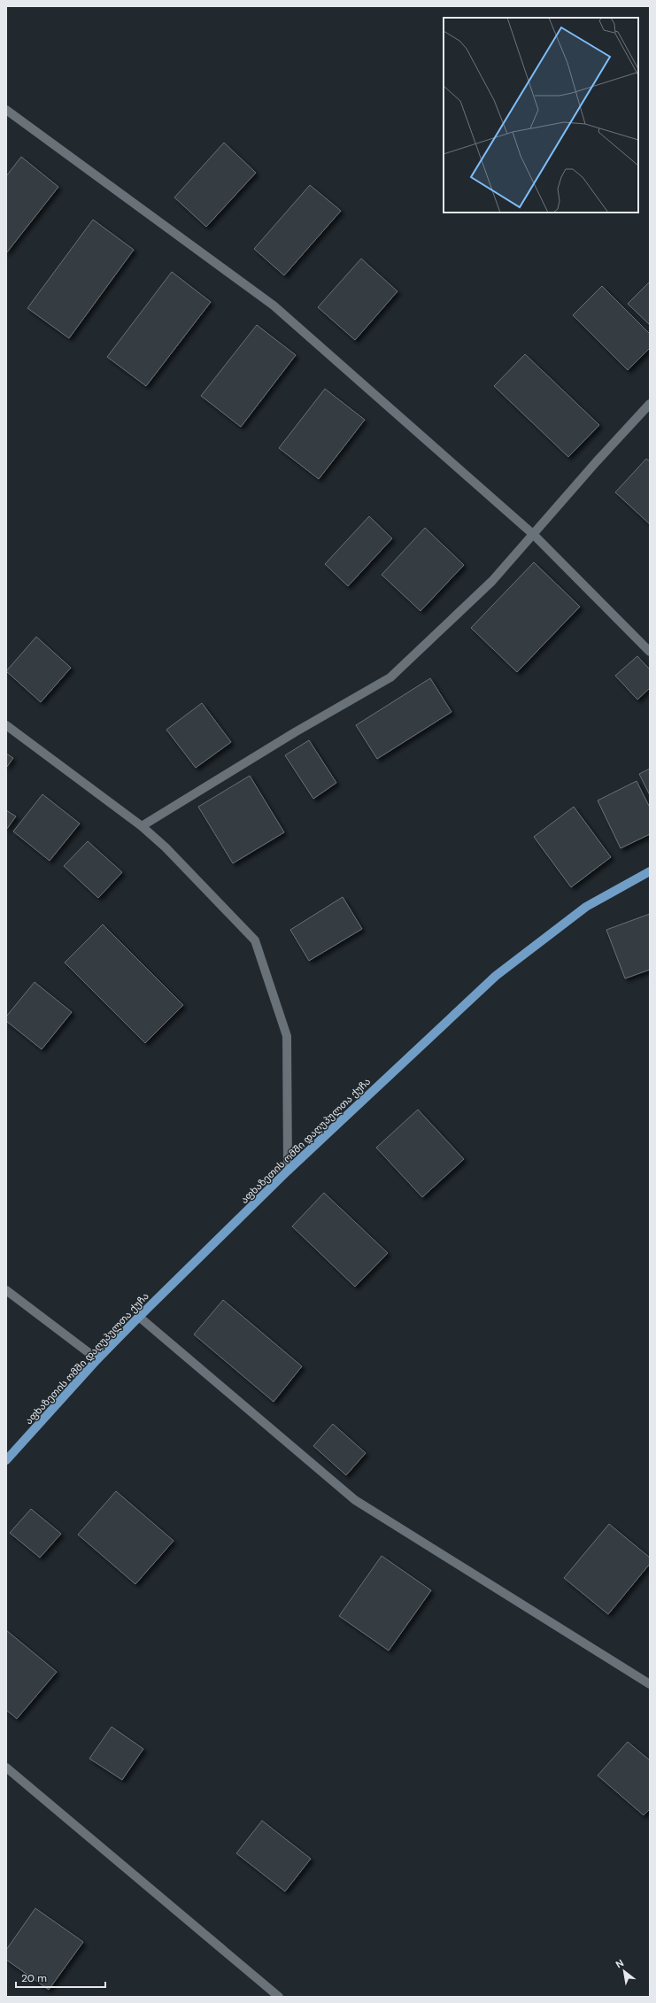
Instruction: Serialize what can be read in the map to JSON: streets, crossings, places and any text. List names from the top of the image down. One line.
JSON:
{"streets":{"main road":["აფხაზეთის ომში დაღუპულთა ქუჩა"]},"scale_bar":"20 m","north":"top left"}
